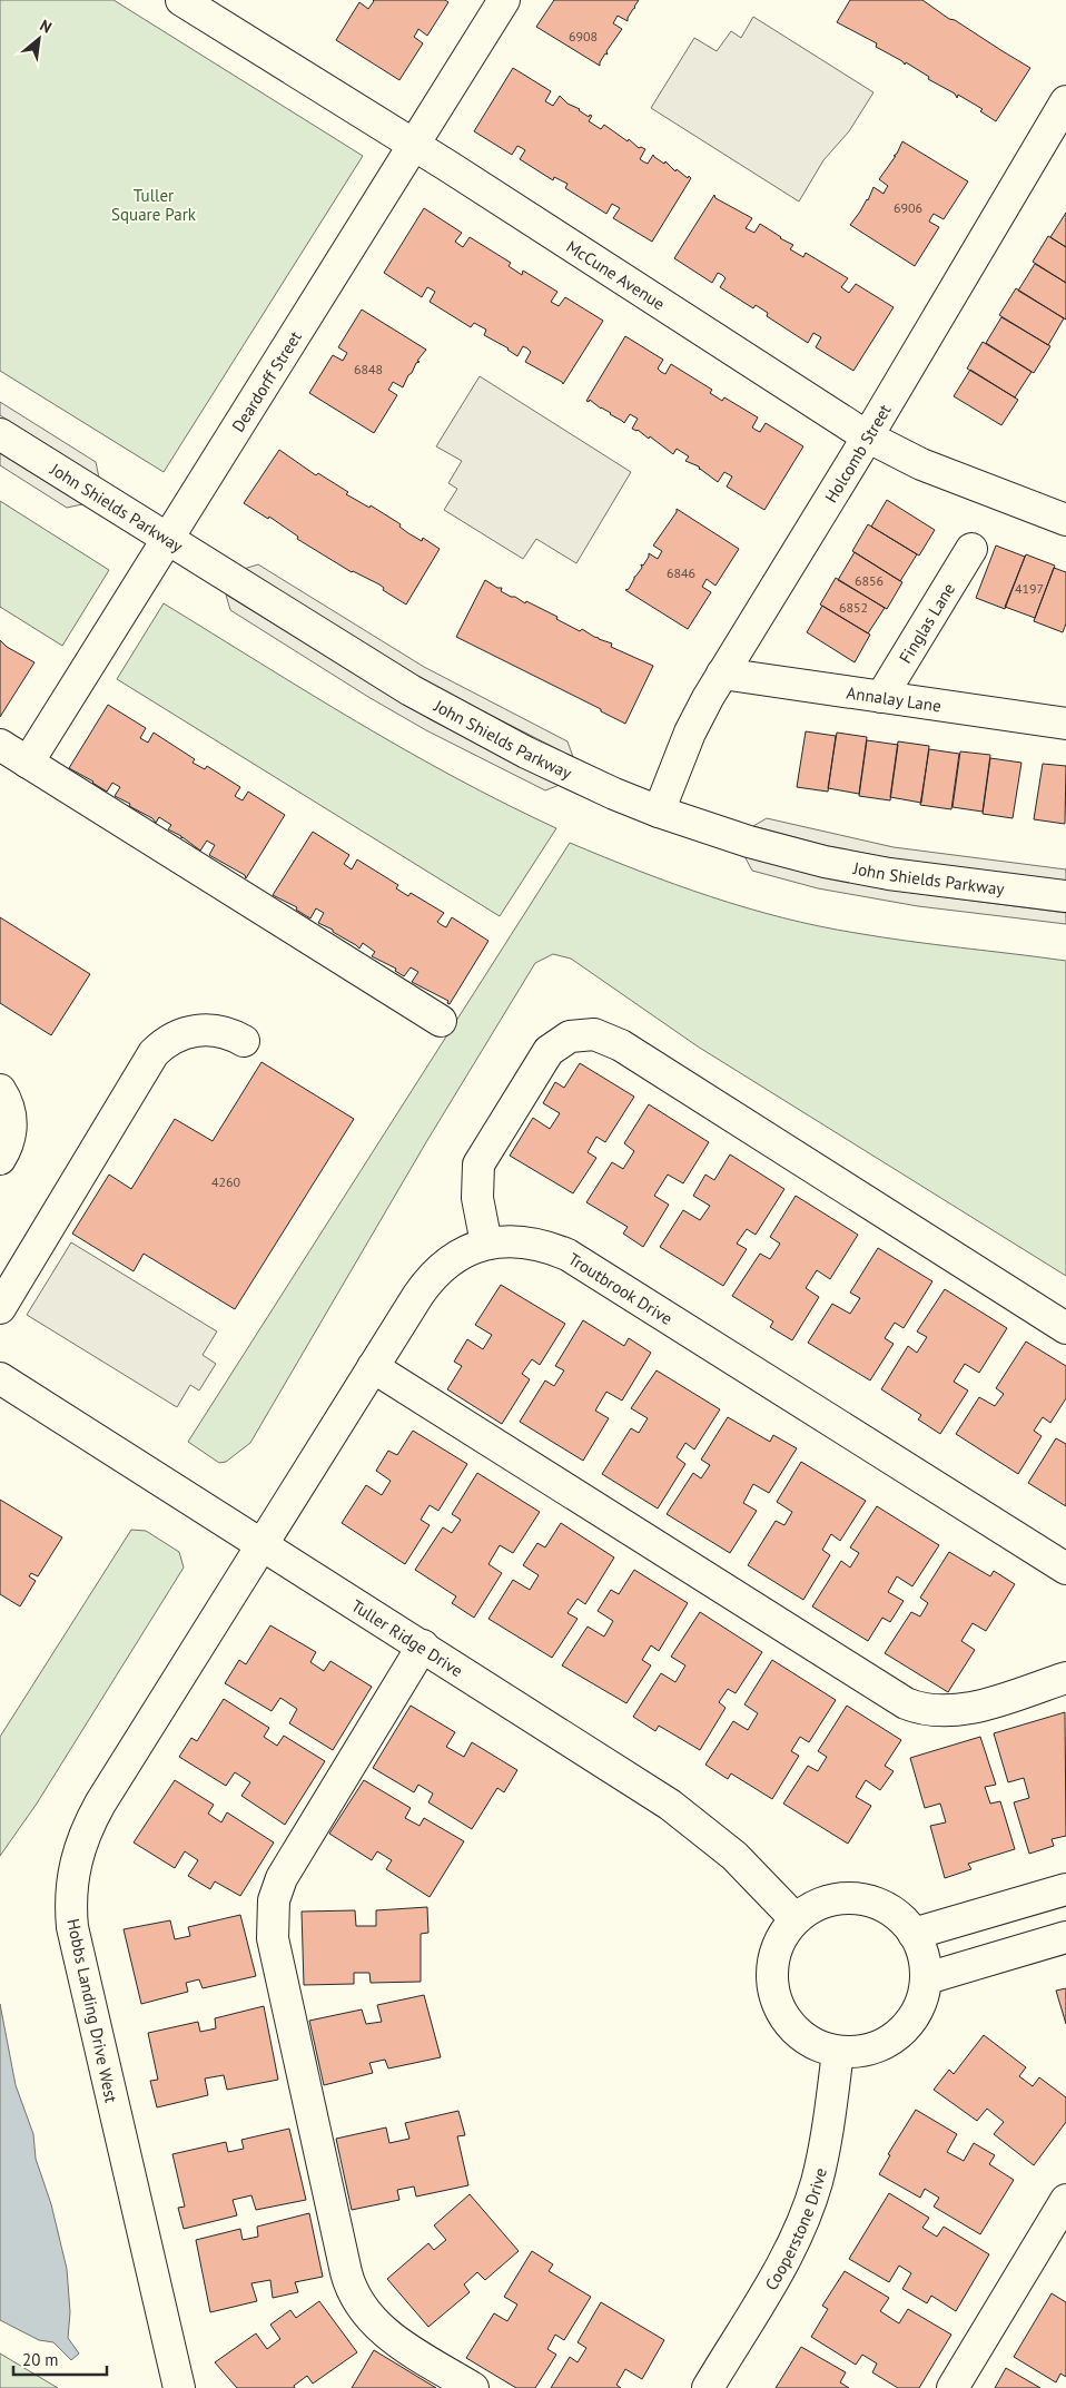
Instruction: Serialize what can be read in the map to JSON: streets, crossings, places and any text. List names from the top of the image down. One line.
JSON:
{"streets":{"street":["McCune Avenue","Deardorff Street","Holcomb Street","John Shields Parkway","Finglas Lane","Annalay Lane","Troutbrook Drive","Tuller Ridge Drive","Hobbs Landing Drive West","Cooperstone Drive"]},"crossings":[["McCune Avenue","Deardorff Street"],["McCune Avenue","Holcomb Street"],["Deardorff Street","John Shields Parkway"],["Holcomb Street","John Shields Parkway"],["Holcomb Street","Annalay Lane"],["Finglas Lane","Annalay Lane"],["Troutbrook Drive","Tuller Ridge Drive"],["Troutbrook Drive","Hobbs Landing Drive West"],["Tuller Ridge Drive","Hobbs Landing Drive West"],["Tuller Ridge Drive","Cooperstone Drive"]],"parks":["Tuller Square Park"],"house_numbers":["6908","6906","6848","6846","6856","4197","6852","4260"],"scale_bar":"20 m","north":"top right"}
